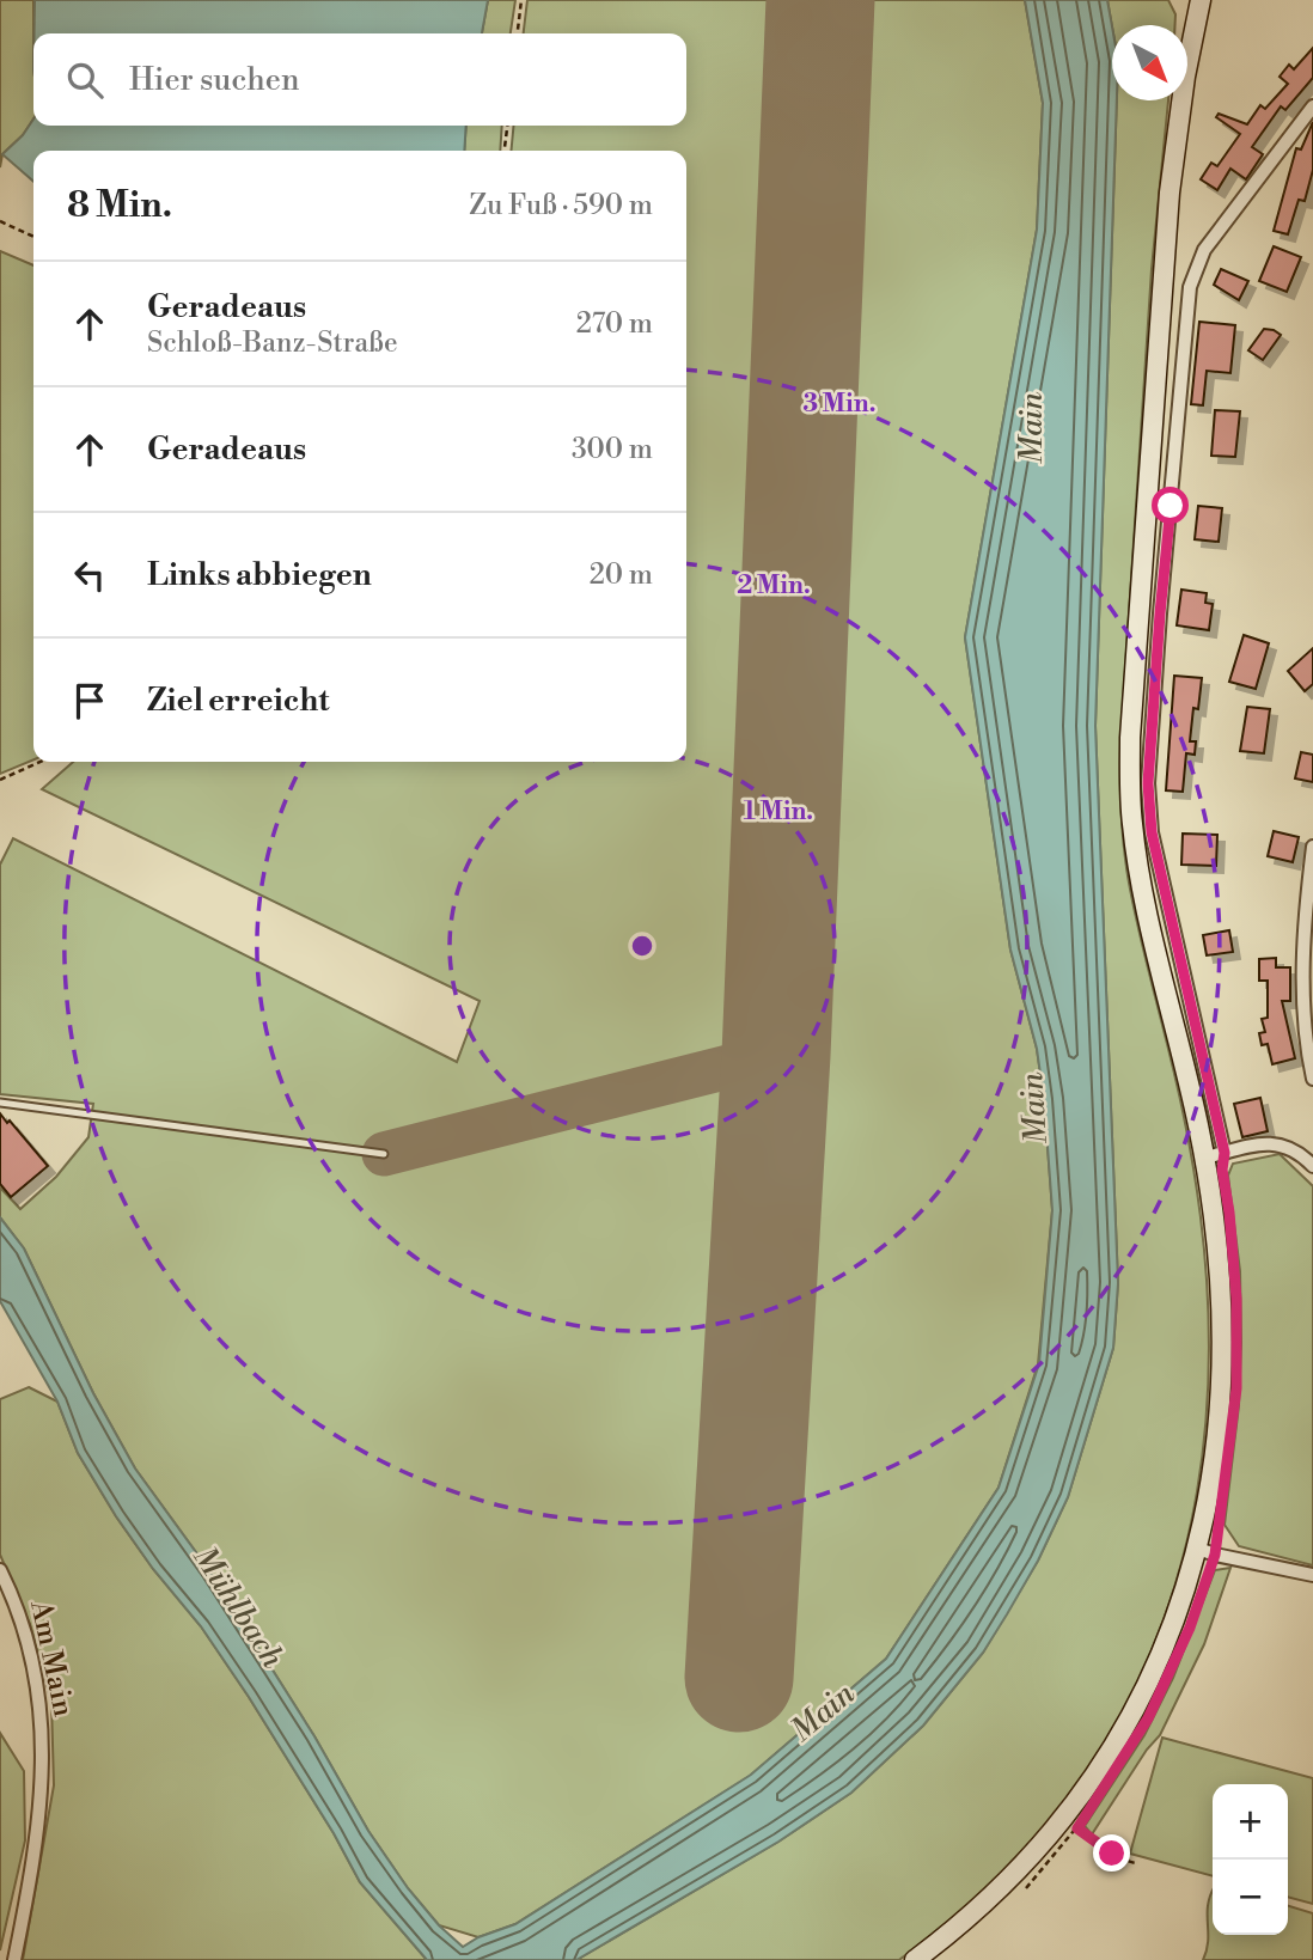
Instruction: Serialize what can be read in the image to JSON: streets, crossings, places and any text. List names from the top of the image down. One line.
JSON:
{"streets":{"street":["Am Main"]},"water":["Main","Mühlbach"],"north":"bottom right","page":{"search":"Hier suchen","heading":["8 Min.","Zu Fuß · 590 m"],"list":[["Geradeaus","Schloß-Banz-Straße","270 m"],["Geradeaus","300 m"],["Links abbiegen","20 m"],"Ziel erreicht"],"map_buttons":["+","−"]},"rings":["3 Min.","2 Min.","1 Min."]}
